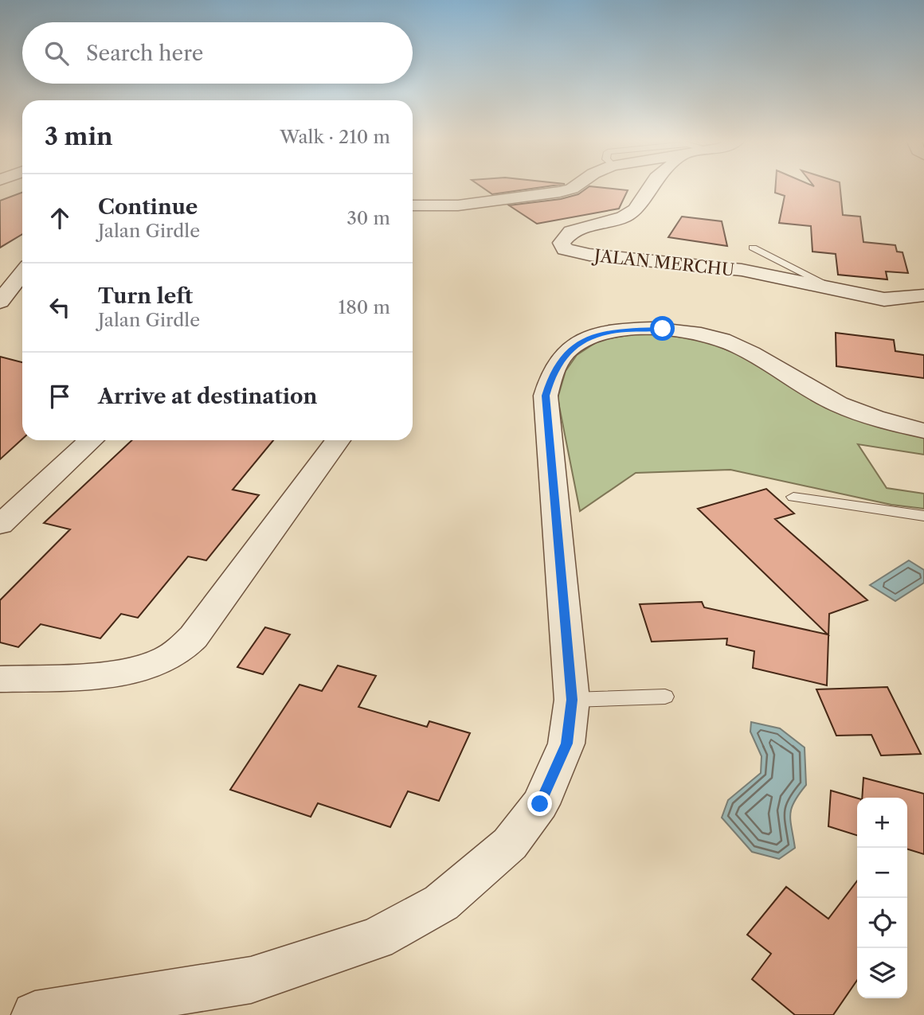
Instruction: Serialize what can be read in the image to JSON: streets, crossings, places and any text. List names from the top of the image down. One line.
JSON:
{"streets":{"street":["JALAN MERCHU"]},"page":{"search":"Search here","heading":["3 min","Walk · 210 m"],"list":[["Continue","Jalan Girdle","30 m"],["Turn left","Jalan Girdle","180 m"],"Arrive at destination"],"map_buttons":["+","−"]}}
